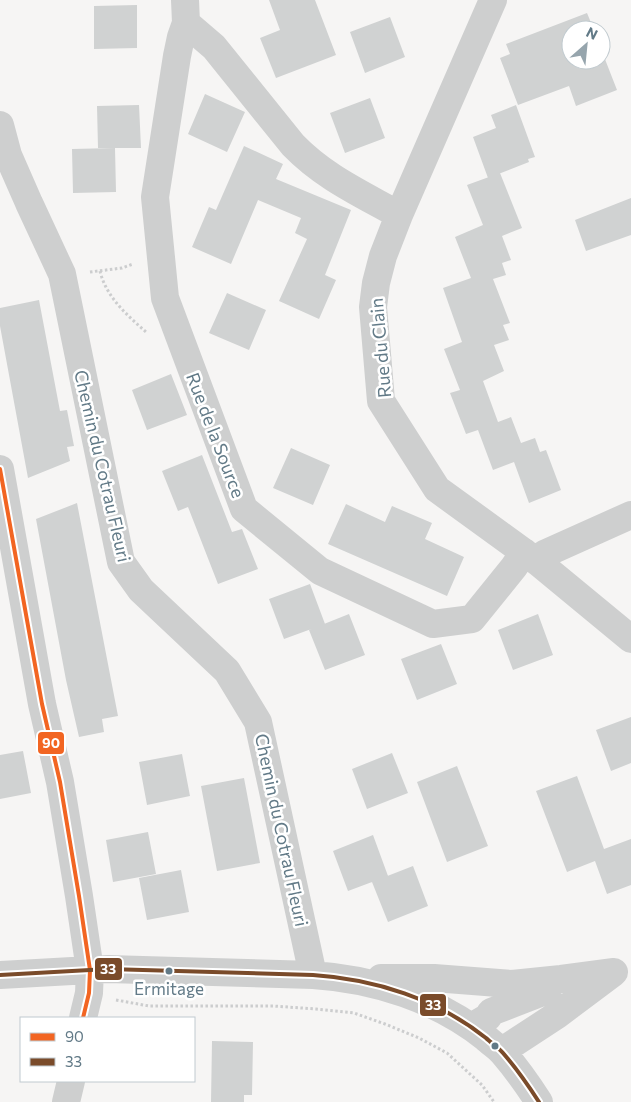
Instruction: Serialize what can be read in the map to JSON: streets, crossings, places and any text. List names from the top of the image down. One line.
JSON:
{"streets":{"street":["Rue du Clain","Rue de la Source","Chemin du Cotrau Fleuri"]},"crossings":[["Rue du Clain","Rue de la Source"]],"places":["Ermitage"],"lines":["transit line 90","transit line 33"],"legend":["90","33"],"north":"top right"}
